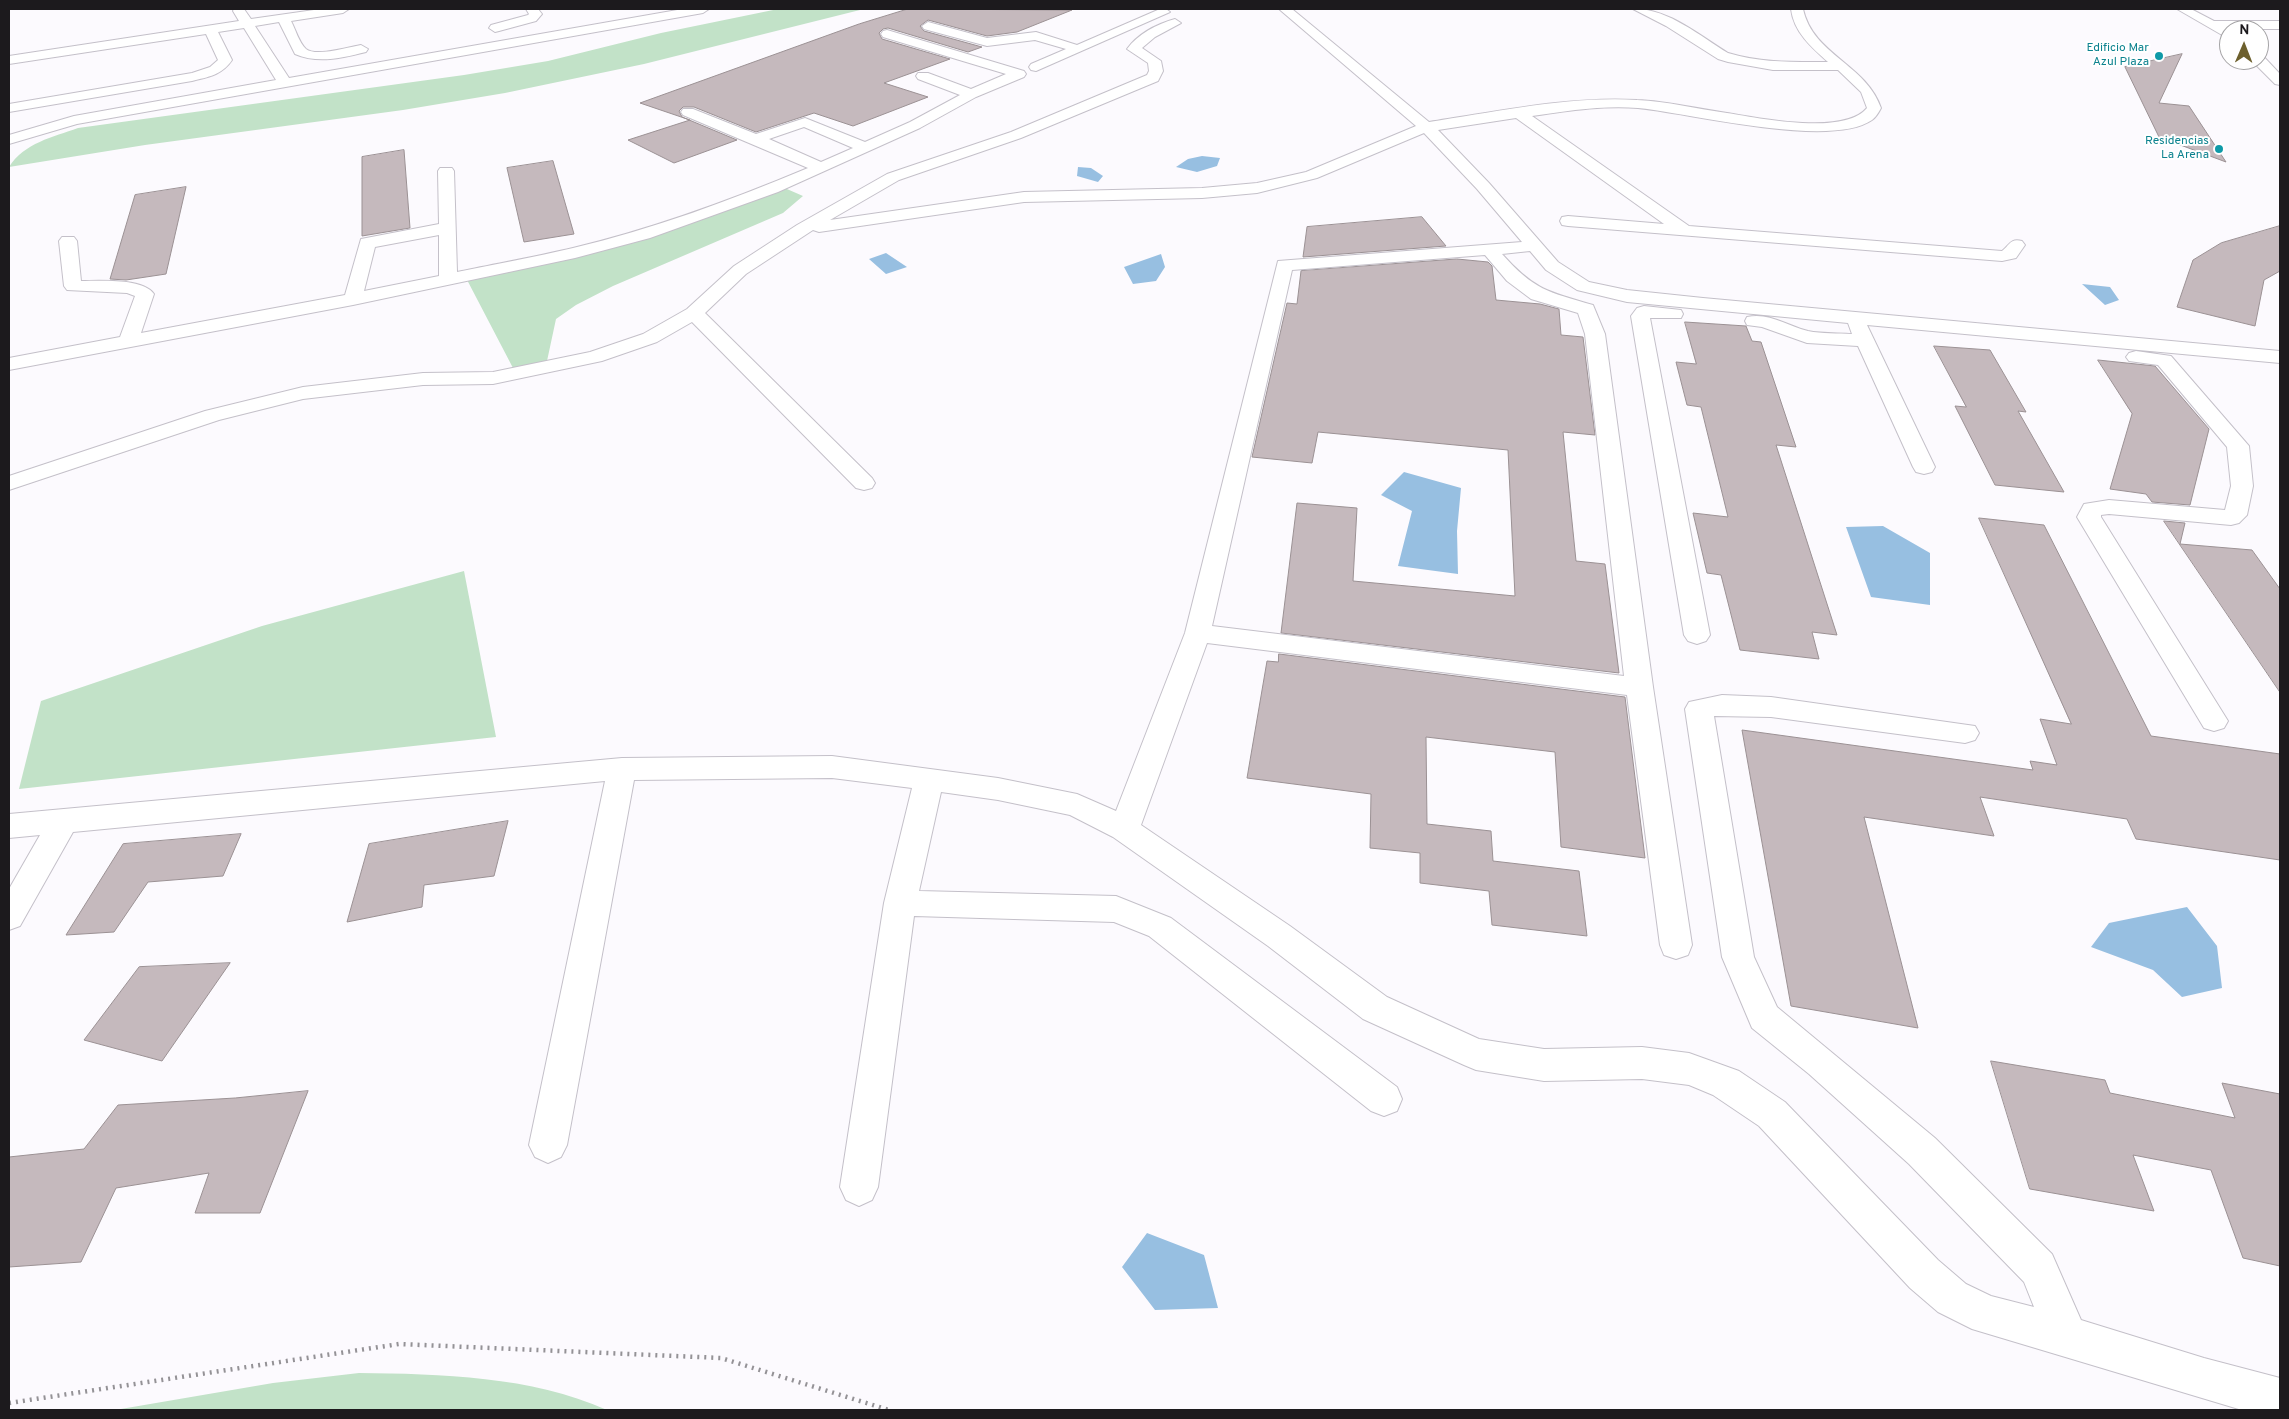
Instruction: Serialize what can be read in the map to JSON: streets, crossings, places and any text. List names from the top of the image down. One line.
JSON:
{"places":["Edificio Mar Azul Plaza","Residencias La Arena"],"north":"top"}
